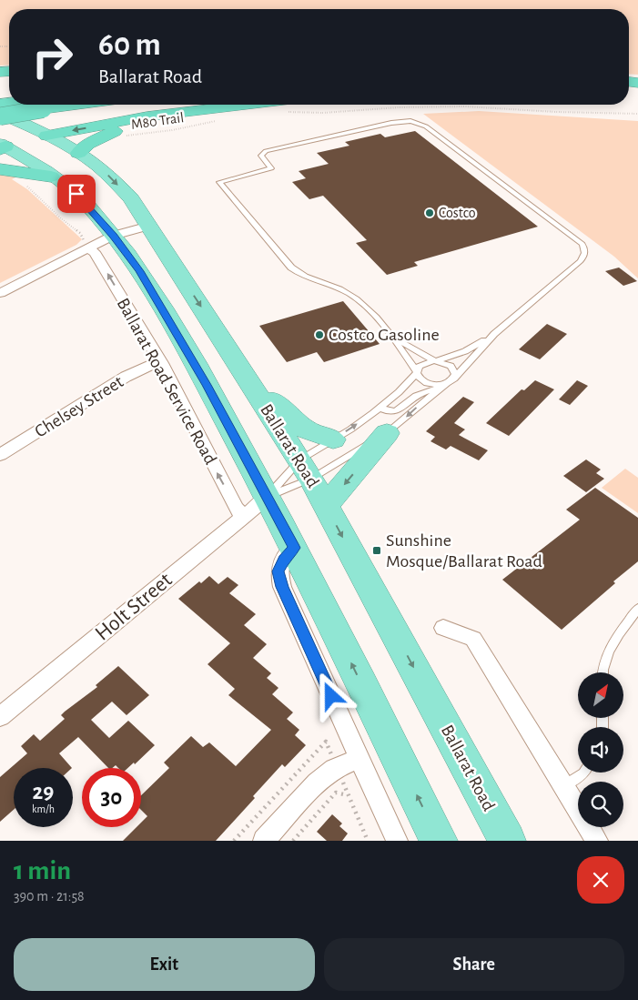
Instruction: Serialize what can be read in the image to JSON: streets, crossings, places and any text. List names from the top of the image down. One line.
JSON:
{"streets":{"highway":["Ballarat Road"],"street":["Ballarat Road Service Road","Chelsey Street","Holt Street"],"path":["M80 Trail"]},"crossings":[["Ballarat Road Service Road","Chelsey Street"],["Ballarat Road Service Road","Holt Street"]],"one_way":["Ballarat Road Service Road"],"places":{"other":["Costco","Costco Gasoline"],"transit":["Sunshine Mosque/Ballarat Road"]},"north":"top right","page":{"turn":["60 m","Ballarat Road"],"speed":"29 km/h","limit":"30","heading":["1 min","390 m · 21:58"],"buttons":["Exit","Share"]}}
